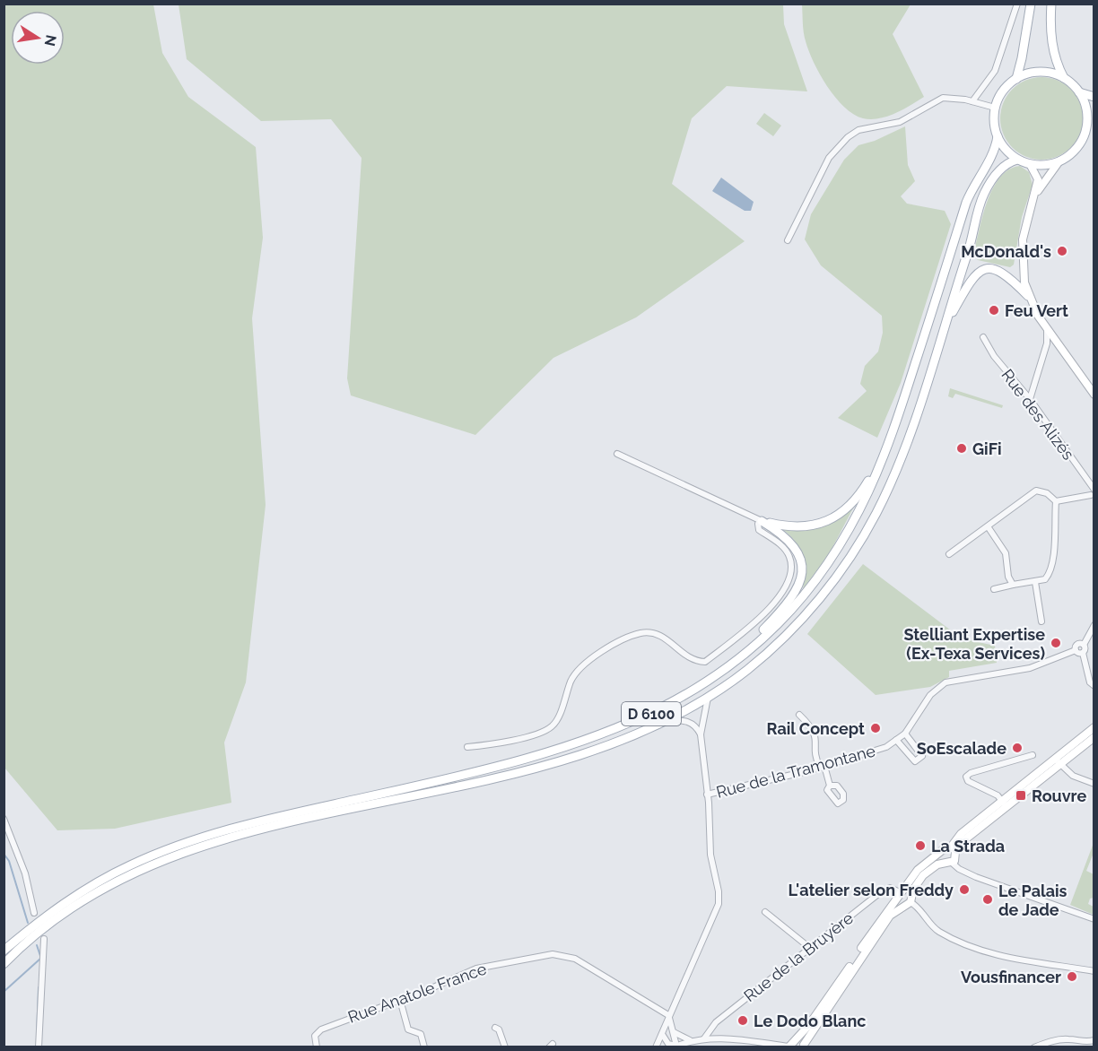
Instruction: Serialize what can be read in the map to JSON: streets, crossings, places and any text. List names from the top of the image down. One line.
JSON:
{"streets":{"main road":["D 6100"],"street":["Rue des Alizés","Rue de la Tramontane","Rue de la Bruyère","Rue Anatole France"]},"places":{"other":["McDonald's","Feu Vert","GiFi","Stelliant Expertise (Ex-Texa Services)","Rail Concept","SoEscalade","La Strada","L'atelier selon Freddy","Le Palais de Jade","Vousfinancer","Le Dodo Blanc"],"transit":["Rouvre"]},"north":"right"}
